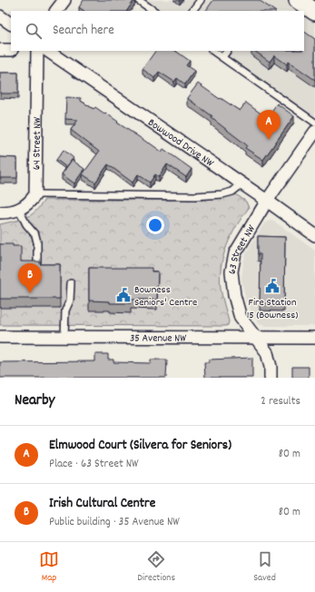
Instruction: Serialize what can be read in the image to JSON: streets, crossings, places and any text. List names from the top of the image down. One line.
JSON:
{"streets":{"street":["Bowwood Drive NW","64 Street NW","63 Street NW","35 Avenue NW"]},"crossings":[["Bowwood Drive NW","63 Street NW"],["63 Street NW","35 Avenue NW"]],"places":{"public building":["Fire Station 15 (Bowness)","Bowness Seniors' Centre"]},"page":{"search":"Search here","pins":["A","B"],"heading":["Nearby","2 results"],"list":[{"mark":"A","name":"Elmwood Court (Silvera for Seniors)","note":"Place · 63 Street NW","value":"80 m"},{"mark":"B","name":"Irish Cultural Centre","note":"Public building · 35 Avenue NW","value":"80 m"}],"nav":["Map","Directions","Saved"]}}
